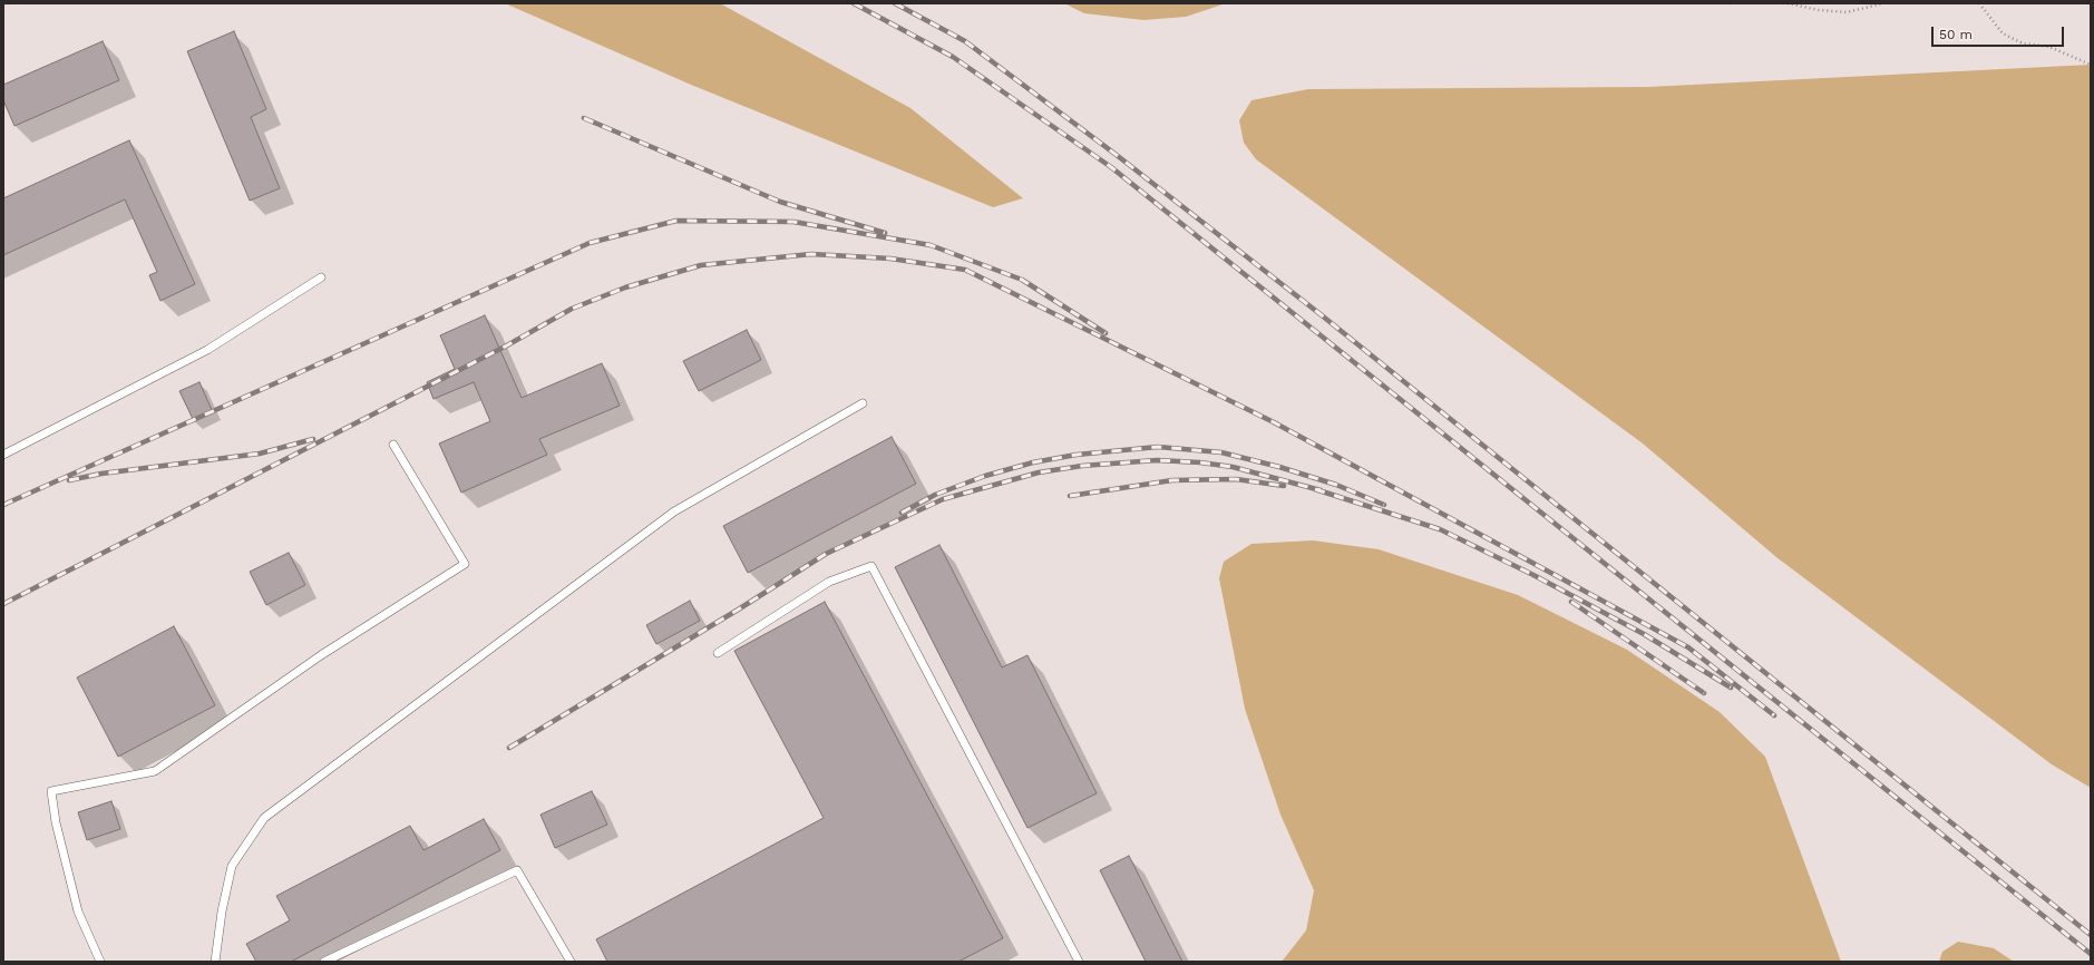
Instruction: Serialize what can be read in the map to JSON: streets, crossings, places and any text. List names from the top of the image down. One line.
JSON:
{"scale_bar":"50 m"}
